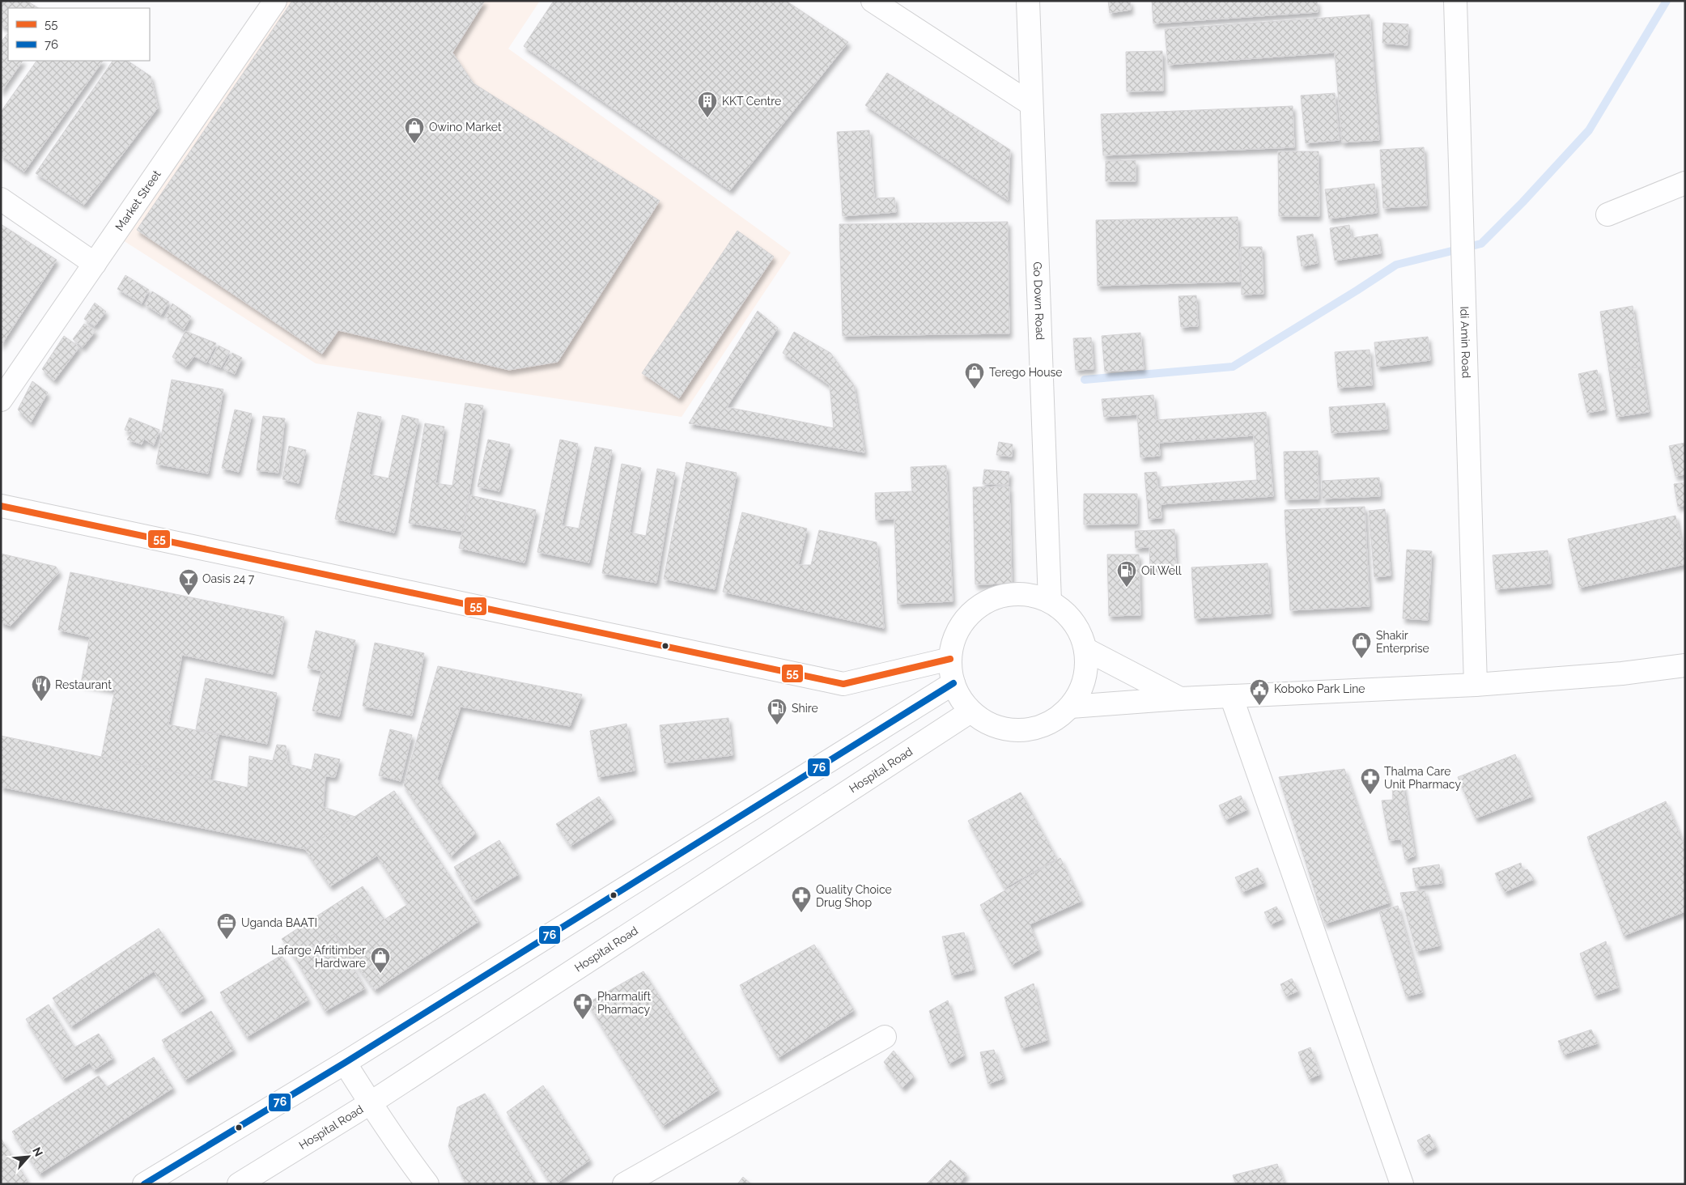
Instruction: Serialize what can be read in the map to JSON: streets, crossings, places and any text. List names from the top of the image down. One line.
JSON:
{"streets":{"main road":["Market Street","Go Down Road","Idi Amin Road","Hospital Road"]},"crossings":[["Go Down Road","Hospital Road"]],"places":{"building":["KKT Centre"],"shop":["Owino Market","Terego House","Shakir Enterprise","Lafarge Afritimber Hardware"],"fuel station":["Oil Well","Shire"],"bar":["Oasis 24 7"],"restaurant":["Restaurant"],"public building":["Koboko Park Line"],"pharmacy":["Thalma Care Unit Pharmacy","Quality Choice Drug Shop","Pharmalift Pharmacy"],"office":["Uganda BAATI"]},"lines":["transit line 55","transit line 76"],"legend":["55","76"],"north":"top right"}
